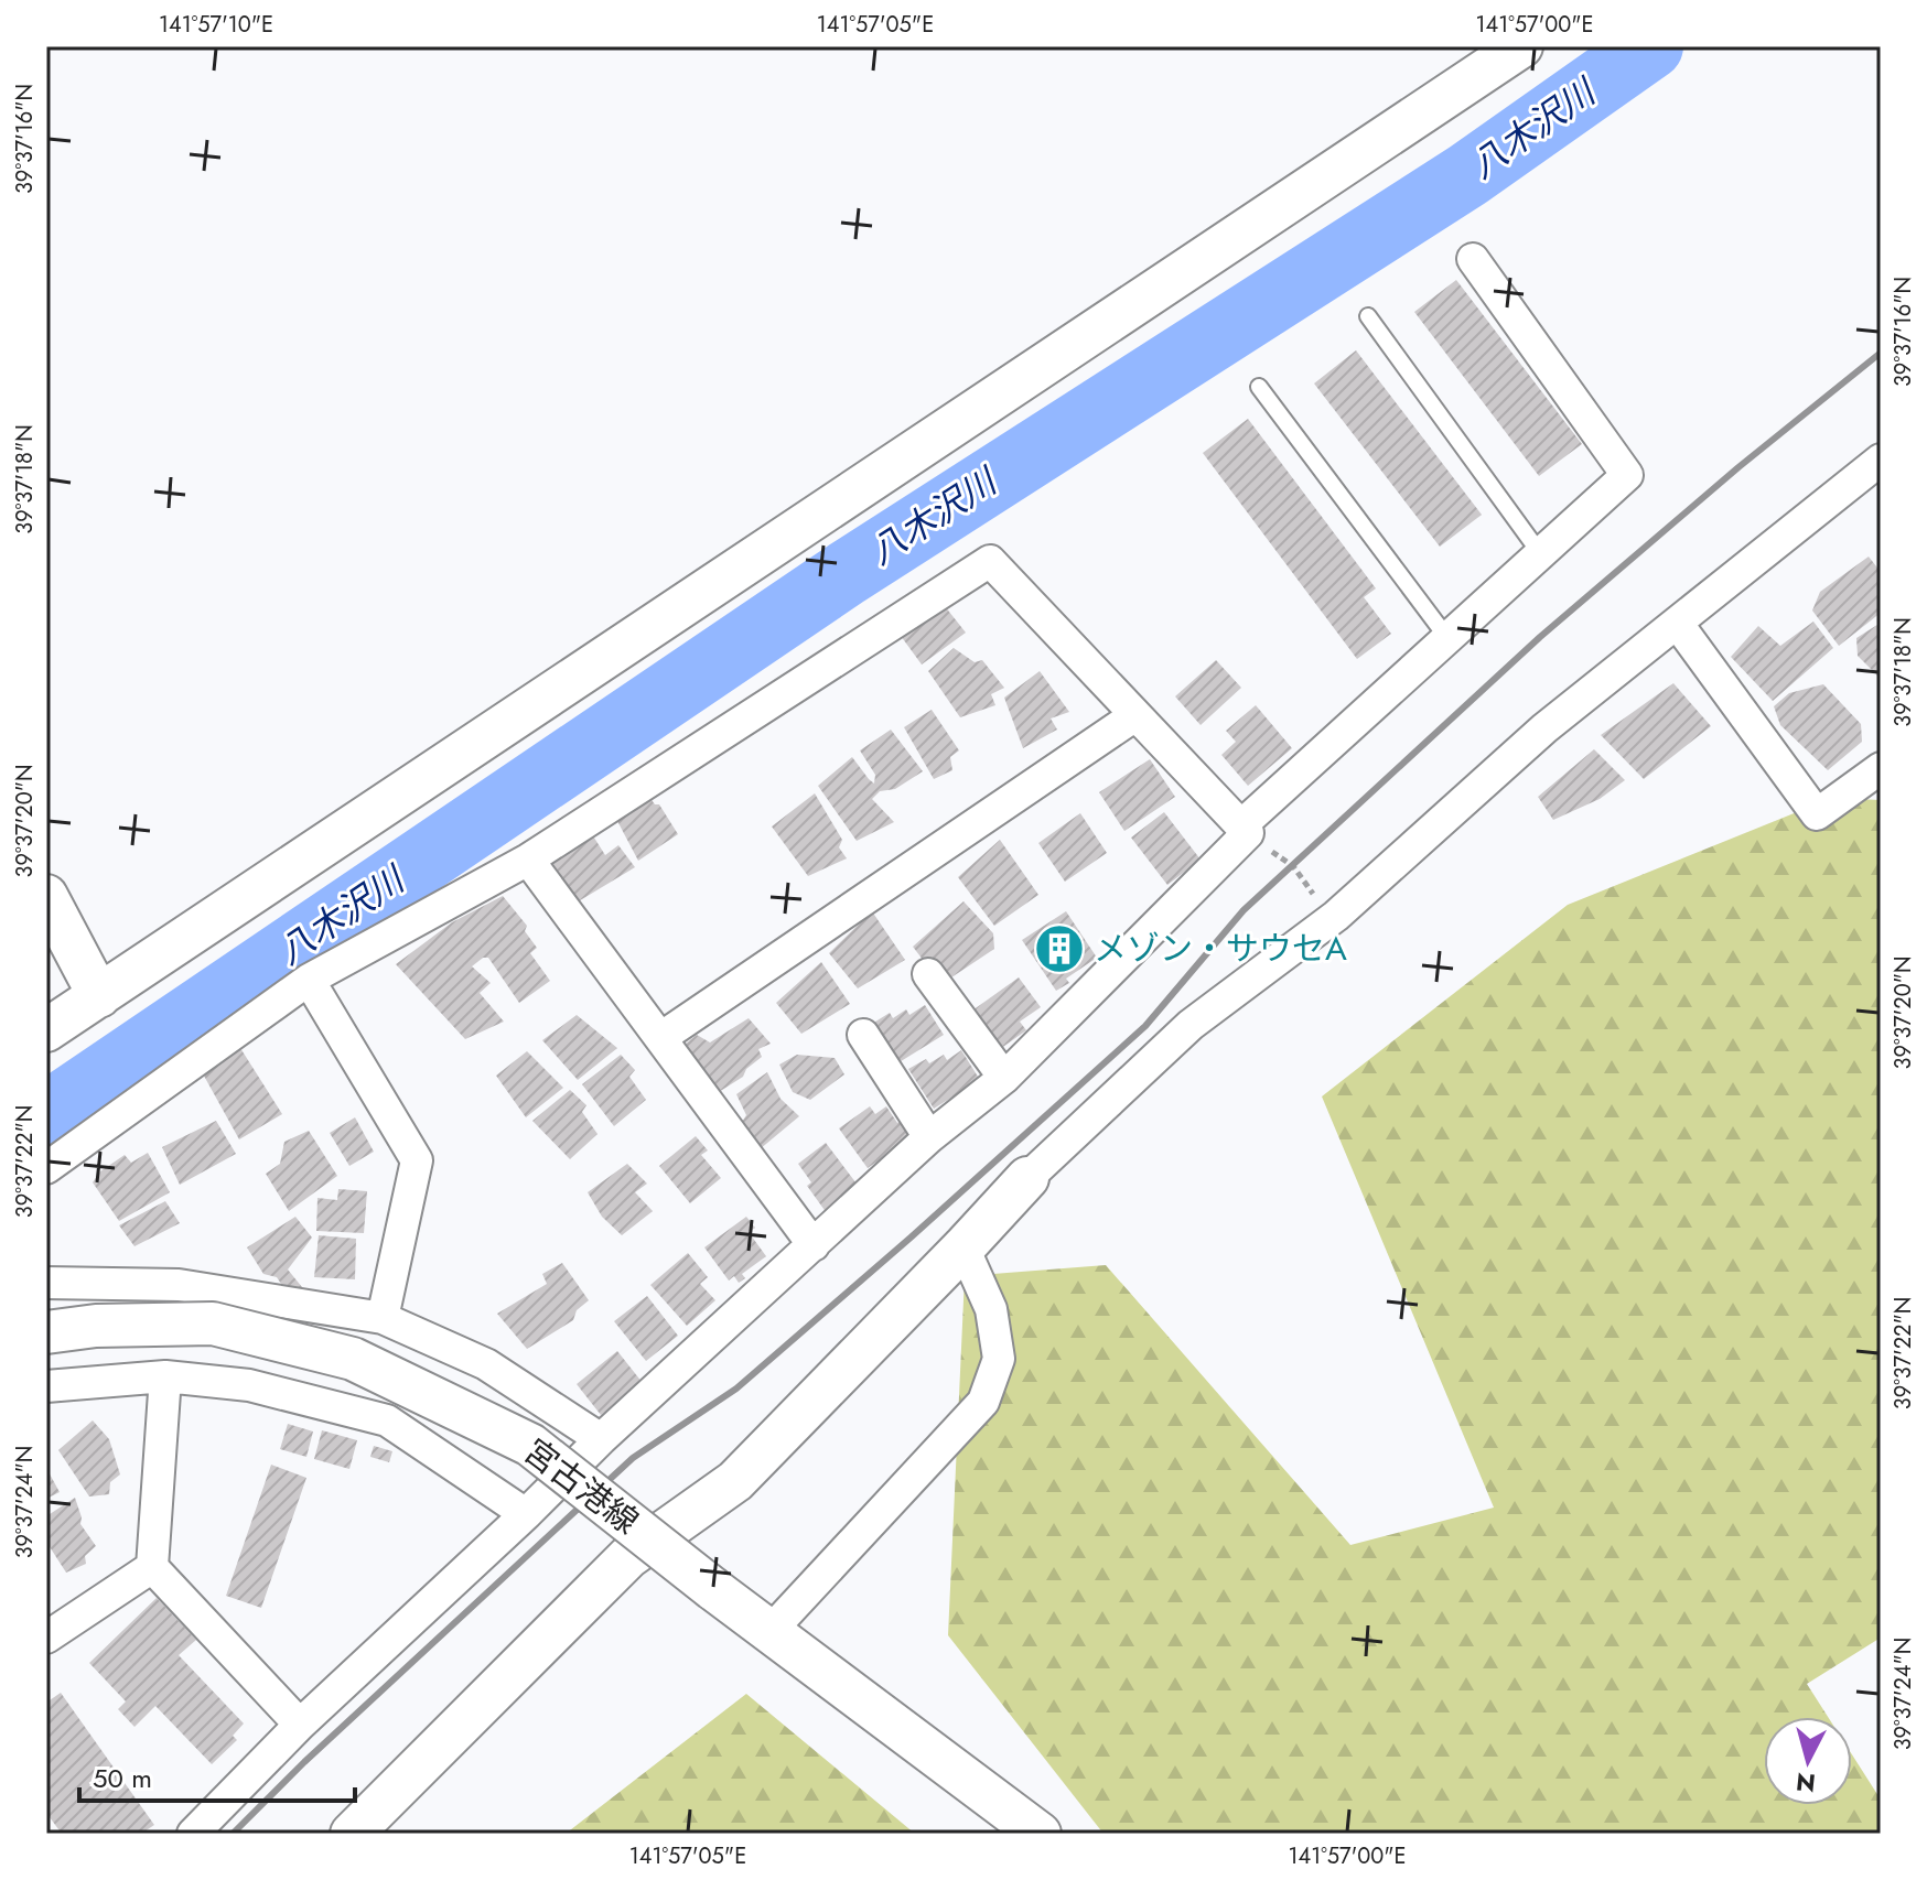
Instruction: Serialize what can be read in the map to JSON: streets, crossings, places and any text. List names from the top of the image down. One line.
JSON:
{"streets":{"street":["宮古港線"]},"water":["八木沢川"],"places":{"building":["メゾン・サウセA"]},"scale_bar":"50 m","north":"bottom","coordinates":["141°57'10\"E","141°57'05\"E","141°57'00\"E","39°37'16\"N","39°37'18\"N","39°37'20\"N","39°37'22\"N","39°37'24\"N"]}
